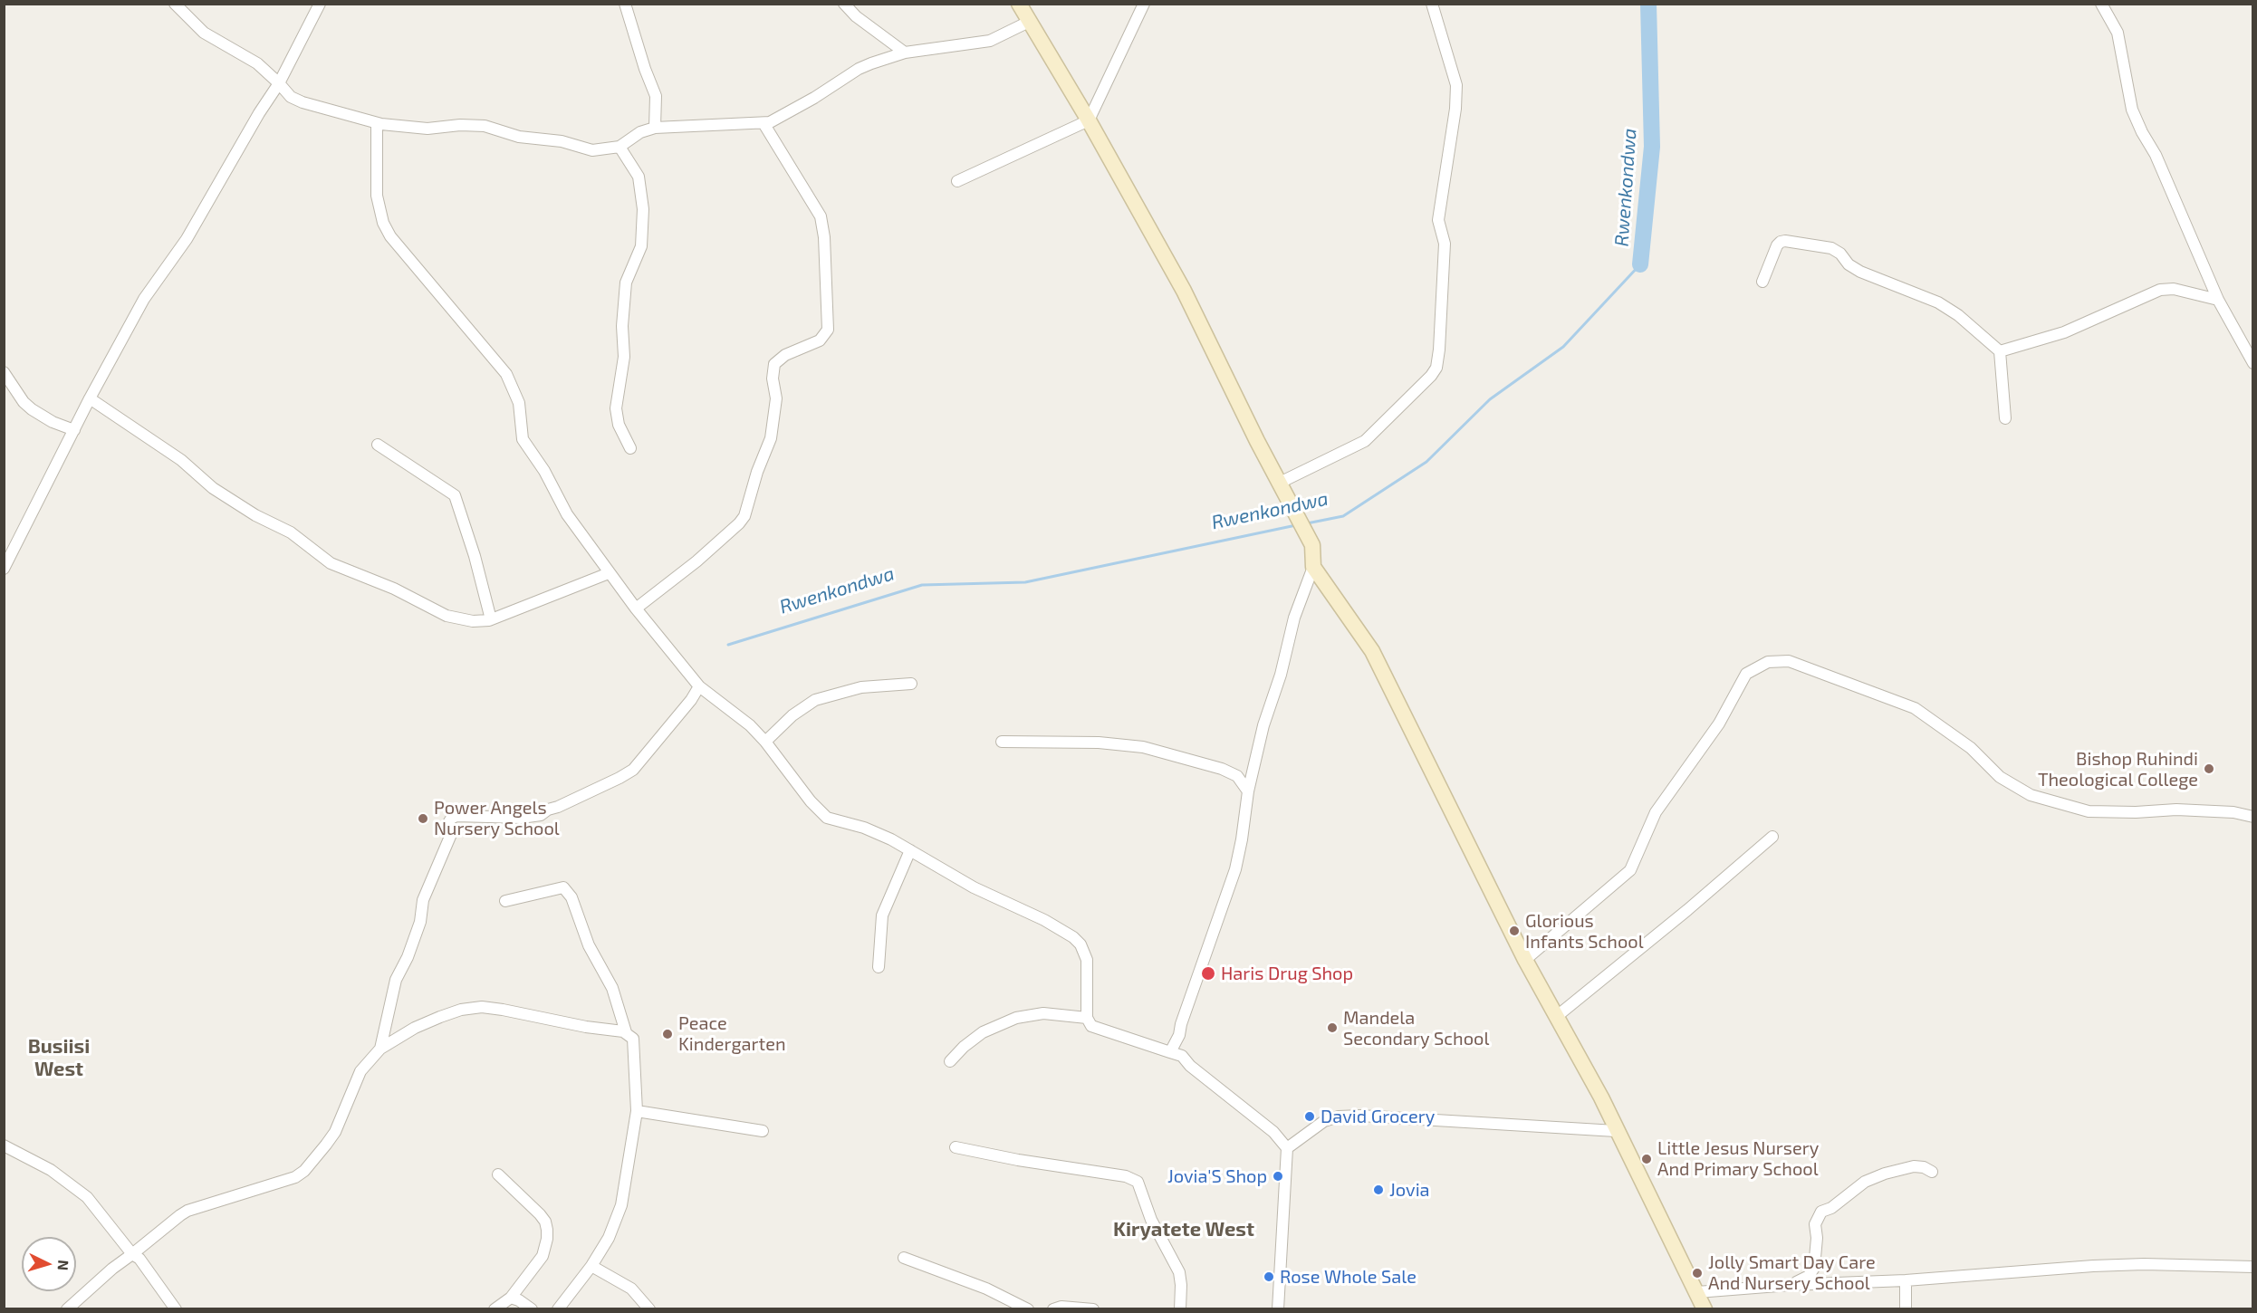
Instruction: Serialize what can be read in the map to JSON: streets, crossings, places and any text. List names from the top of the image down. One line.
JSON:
{"districts":["Busiisi West","Kiryatete West"],"water":["Rwenkondwa"],"places":["Bishop Ruhindi Theological College","Power Angels Nursery School","Glorious Infants School","Haris Drug Shop","Mandela Secondary School","Peace Kindergarten","David Grocery","Little Jesus Nursery And Primary School","Jovia'S Shop","Jovia","Jolly Smart Day Care And Nursery School","Rose Whole Sale"],"north":"right"}
